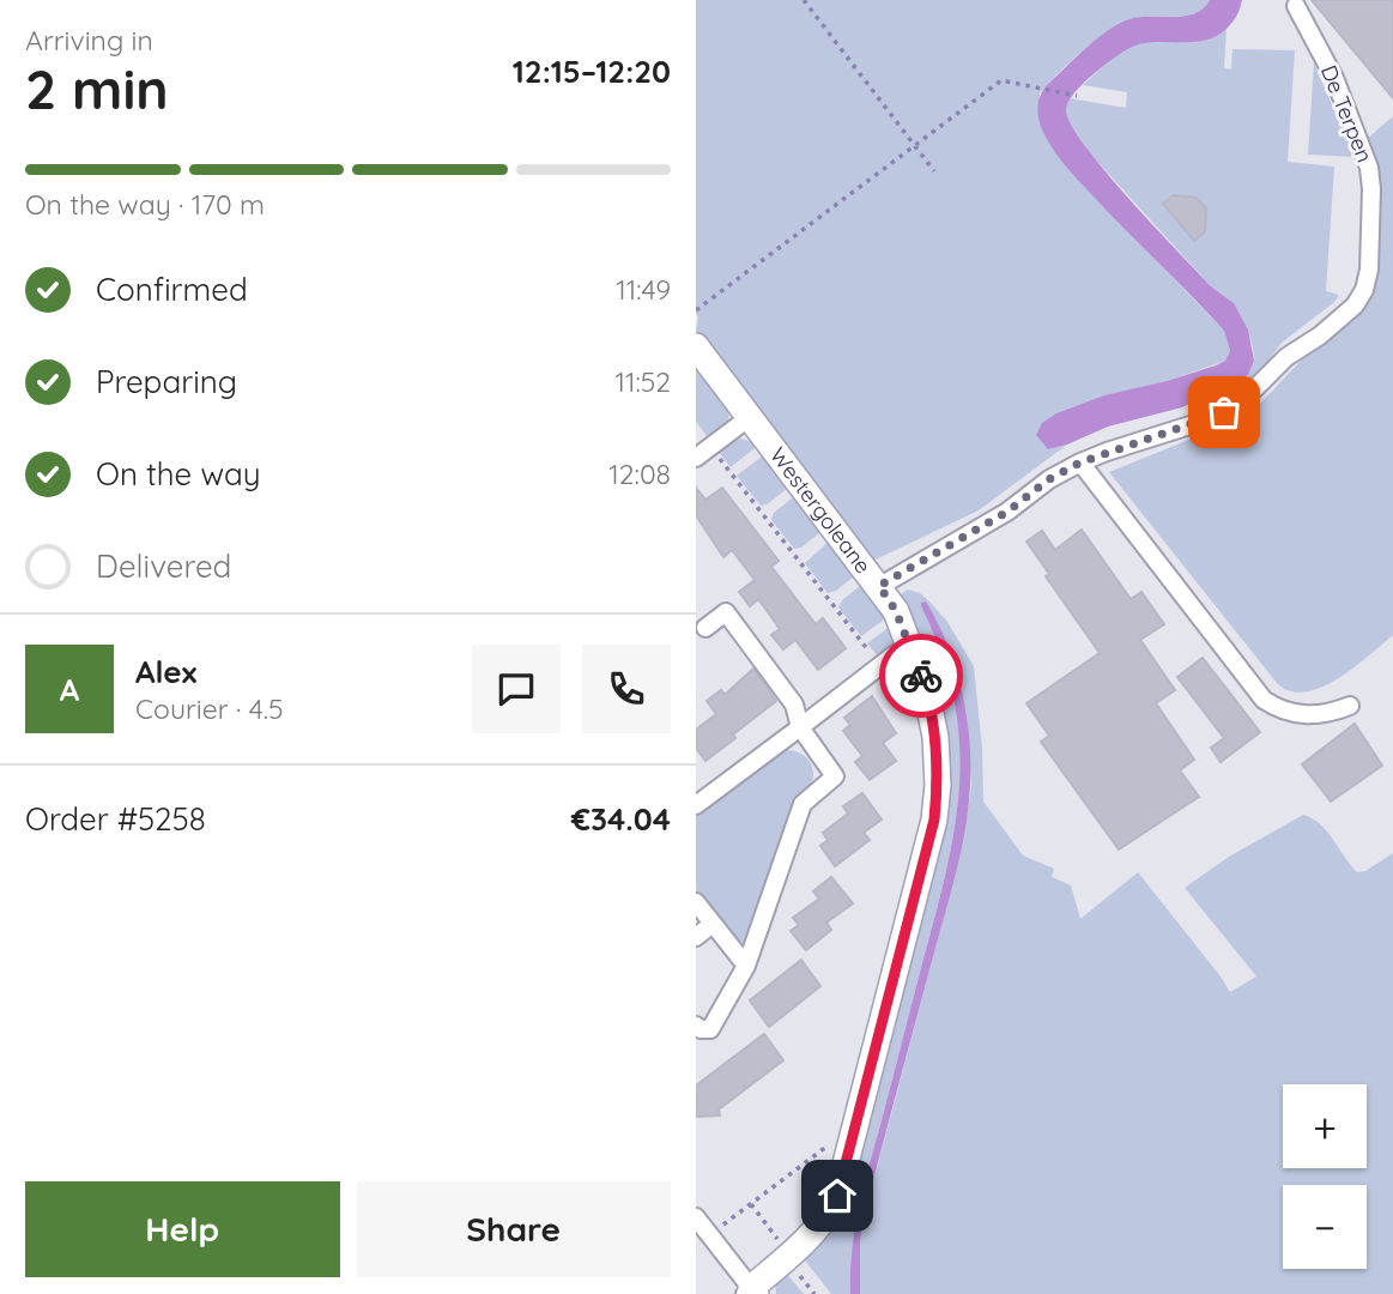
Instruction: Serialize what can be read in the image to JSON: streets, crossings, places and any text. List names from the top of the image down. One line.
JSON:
{"streets":{"street":["De Terpen","Westergoleane"]},"crossings":[["De Terpen","Westergoleane"]],"page":{"heading":["2 min","Arriving in","12:15–12:20"],"panel":["Alex","Courier · 4.5","Order #5258","€34.04"],"bar":"On the way · 170 m","list":[["Confirmed","11:49"],["Preparing","11:52"],["On the way","12:08"],"Delivered"],"round":"A","map_buttons":["+","−"],"buttons":["Help","Share"]}}
